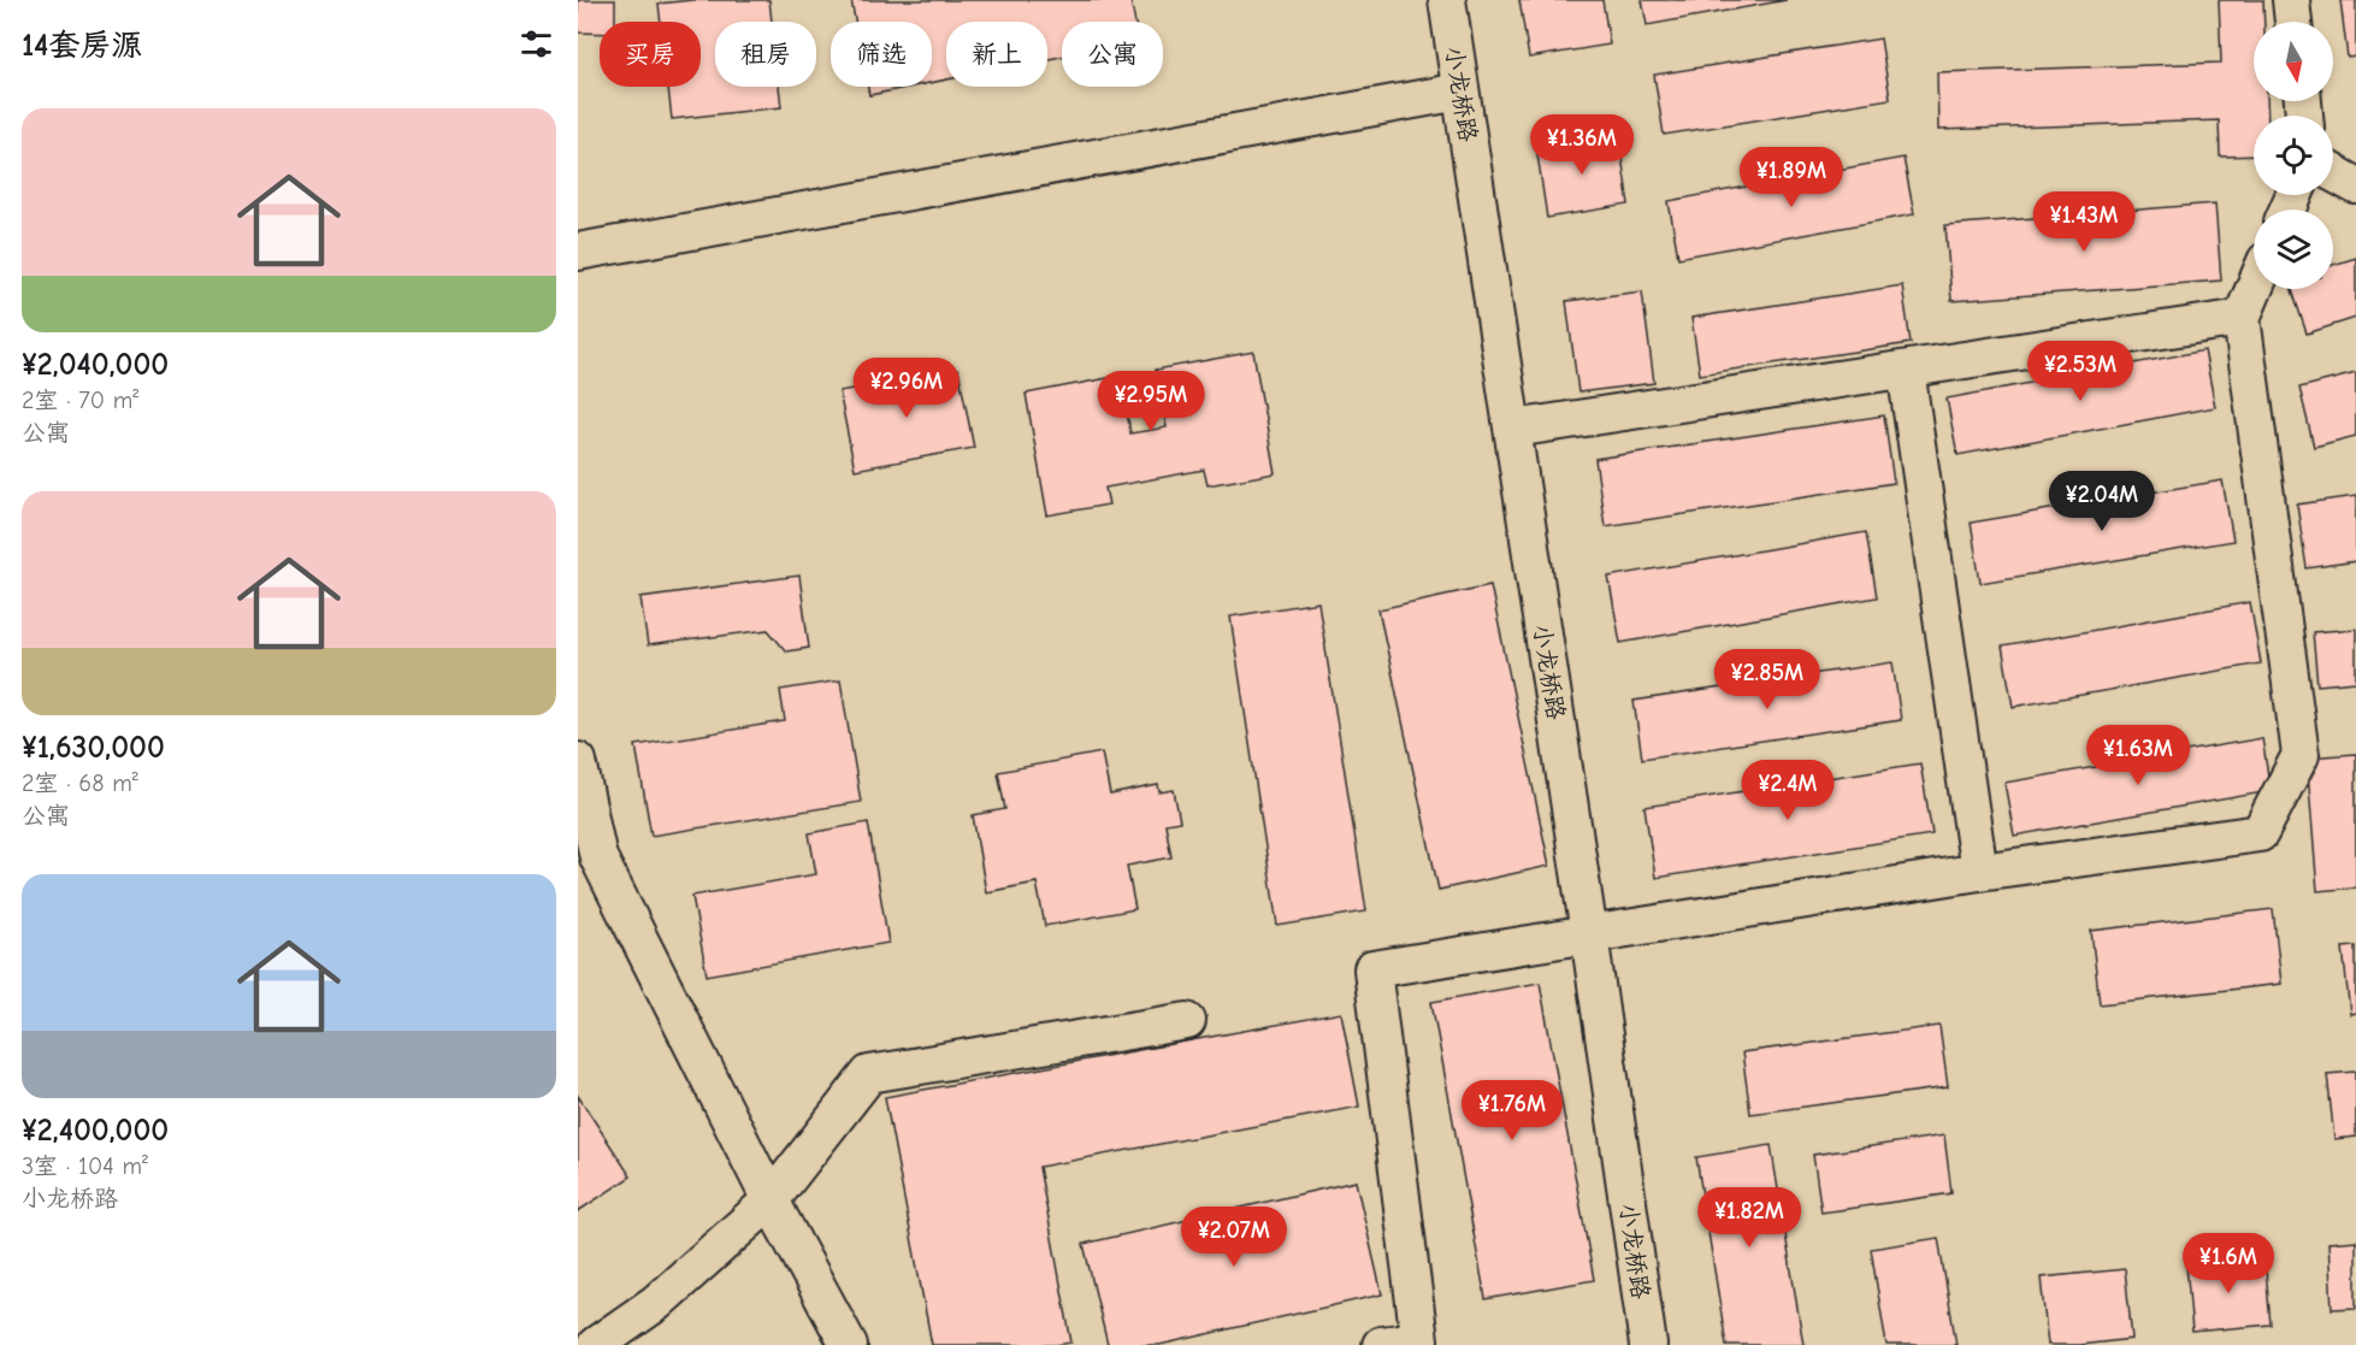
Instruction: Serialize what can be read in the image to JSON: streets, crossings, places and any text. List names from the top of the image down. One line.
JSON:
{"streets":{"street":["小龙桥路"]},"north":"bottom","page":{"heading":"14套房源","chip":["买房","租房","筛选","新上","公寓"],"list":[{"name":"¥2,040,000","note":"2室 · 70 m² · 公寓"},{"name":"¥1,630,000","note":"2室 · 68 m² · 公寓"},{"name":"¥2,400,000","note":"3室 · 104 m² · 小龙桥路"}],"price":["¥1.36M","¥1.89M","¥1.43M","¥2.53M","¥2.96M","¥2.95M","¥2.04M","¥2.85M","¥1.63M","¥2.4M","¥1.76M","¥1.82M","¥2.07M","¥1.6M"]}}
